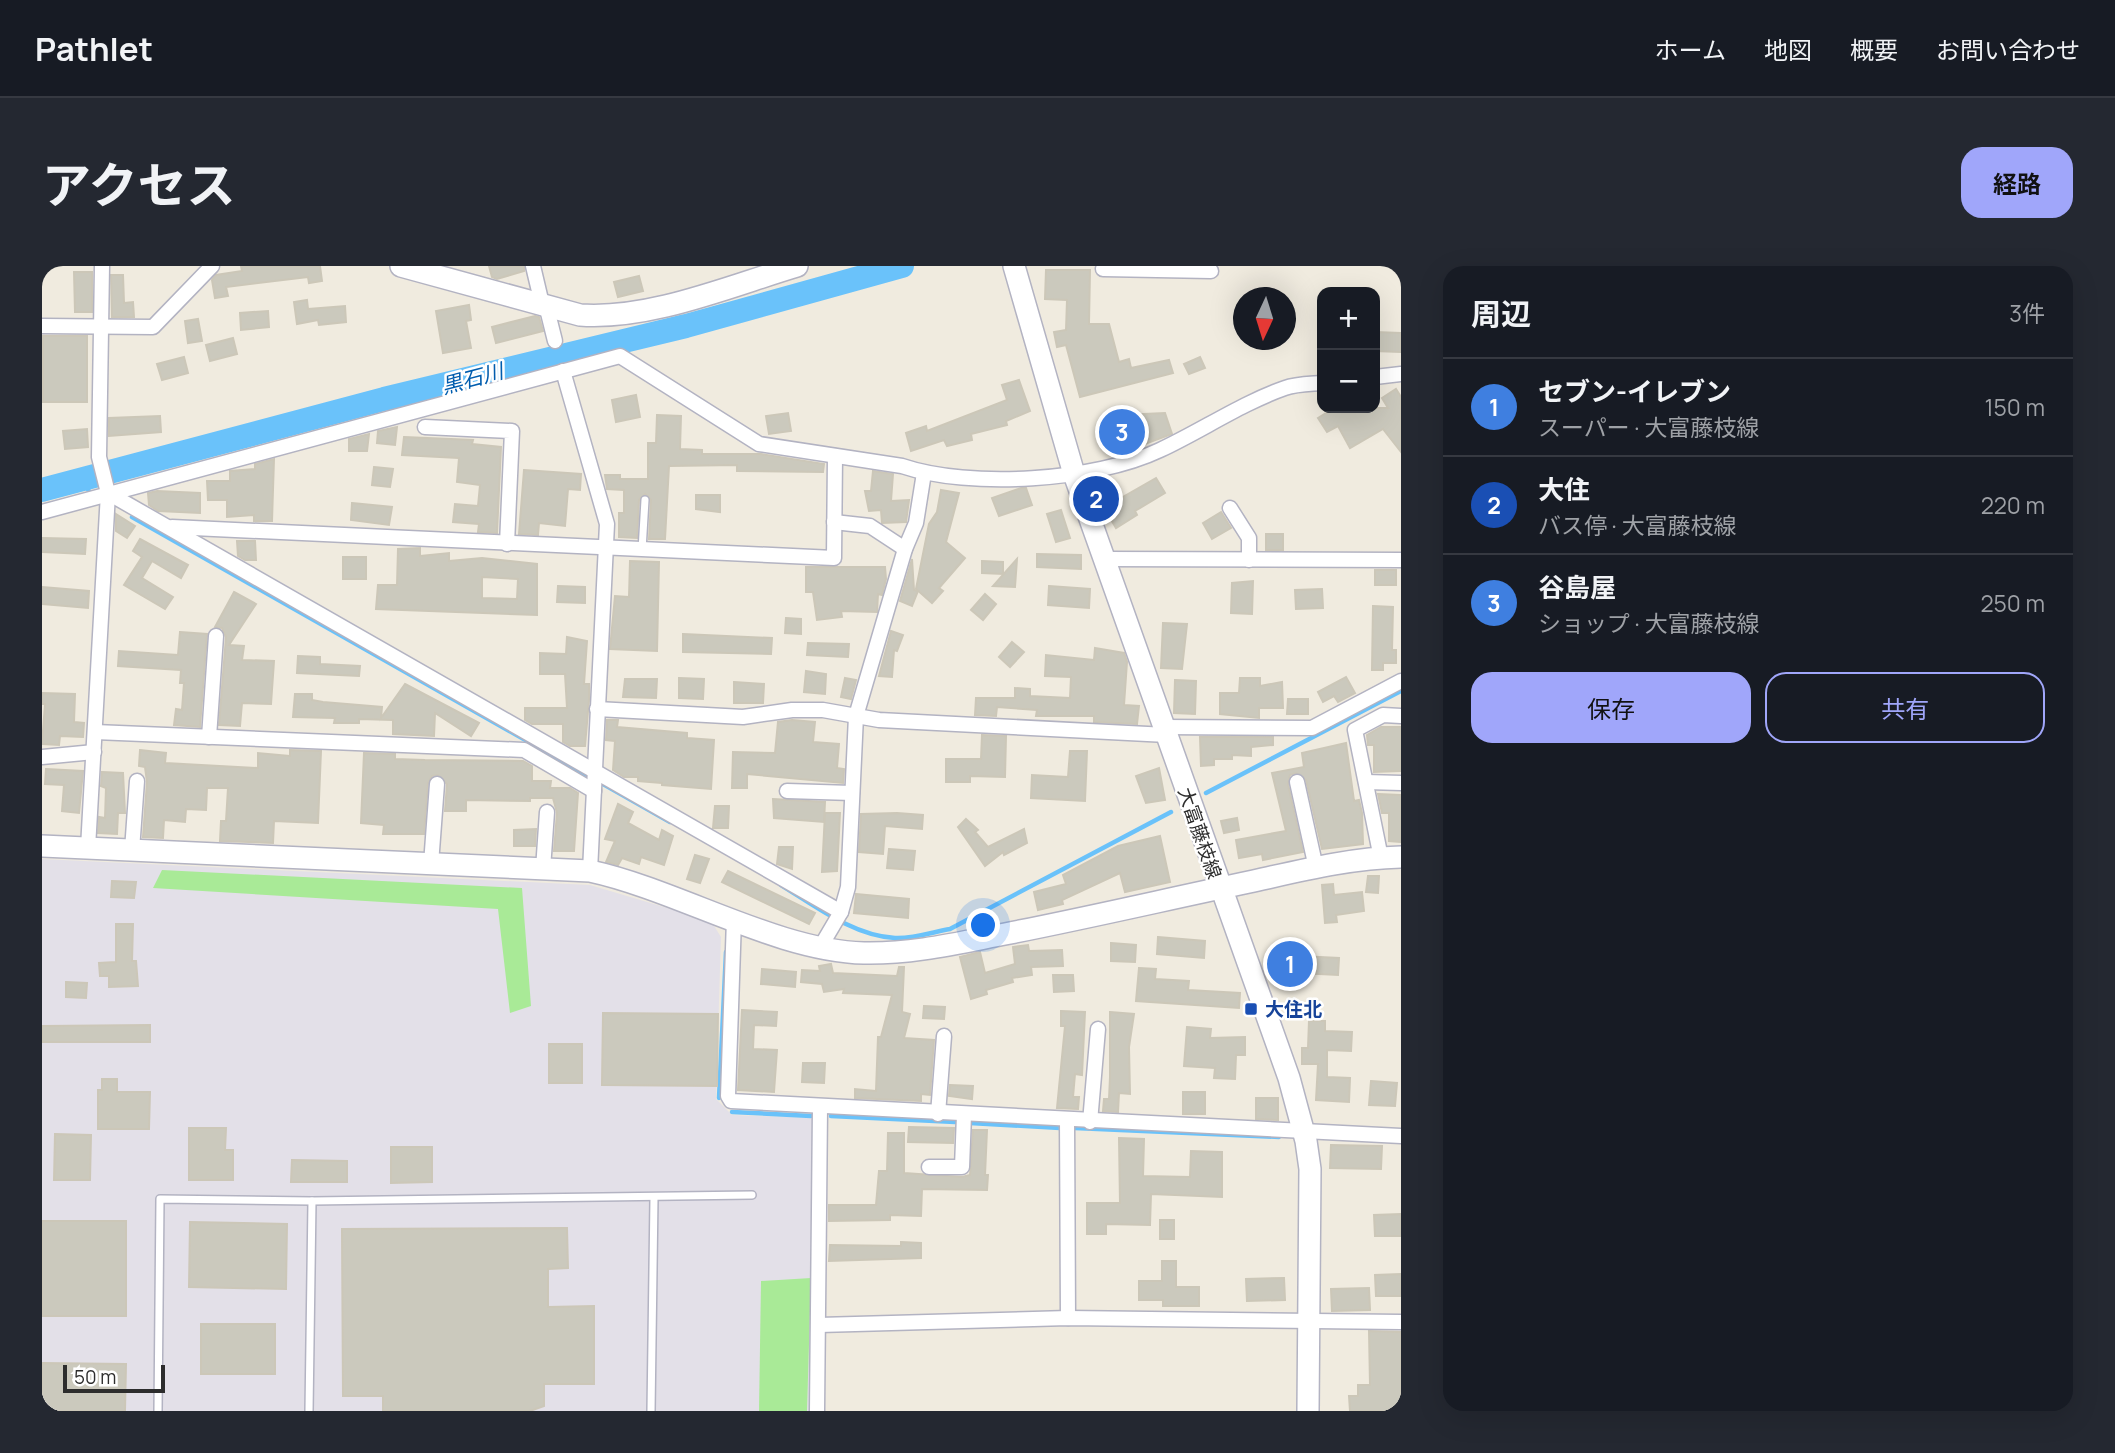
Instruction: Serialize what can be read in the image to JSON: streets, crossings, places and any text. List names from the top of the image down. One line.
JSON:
{"streets":{"street":["大富藤枝線"]},"water":["黒石川"],"places":{"transit":["大住北"]},"scale_bar":"50 m","north":"bottom","page":{"header":"Pathlet","nav":["ホーム","地図","概要","お問い合わせ"],"title":"アクセス","buttons":["経路",["保存","共有"]],"heading":["周辺","3件"],"map_buttons":["+","−"],"list":[{"mark":"1","name":"セブン-イレブン","note":"スーパー · 大富藤枝線","value":"150 m"},{"mark":"2","name":"大住","note":"バス停 · 大富藤枝線","value":"220 m"},{"mark":"3","name":"谷島屋","note":"ショップ · 大富藤枝線","value":"250 m"}],"pins":["3","2","1"],"scale":"50 m"}}
